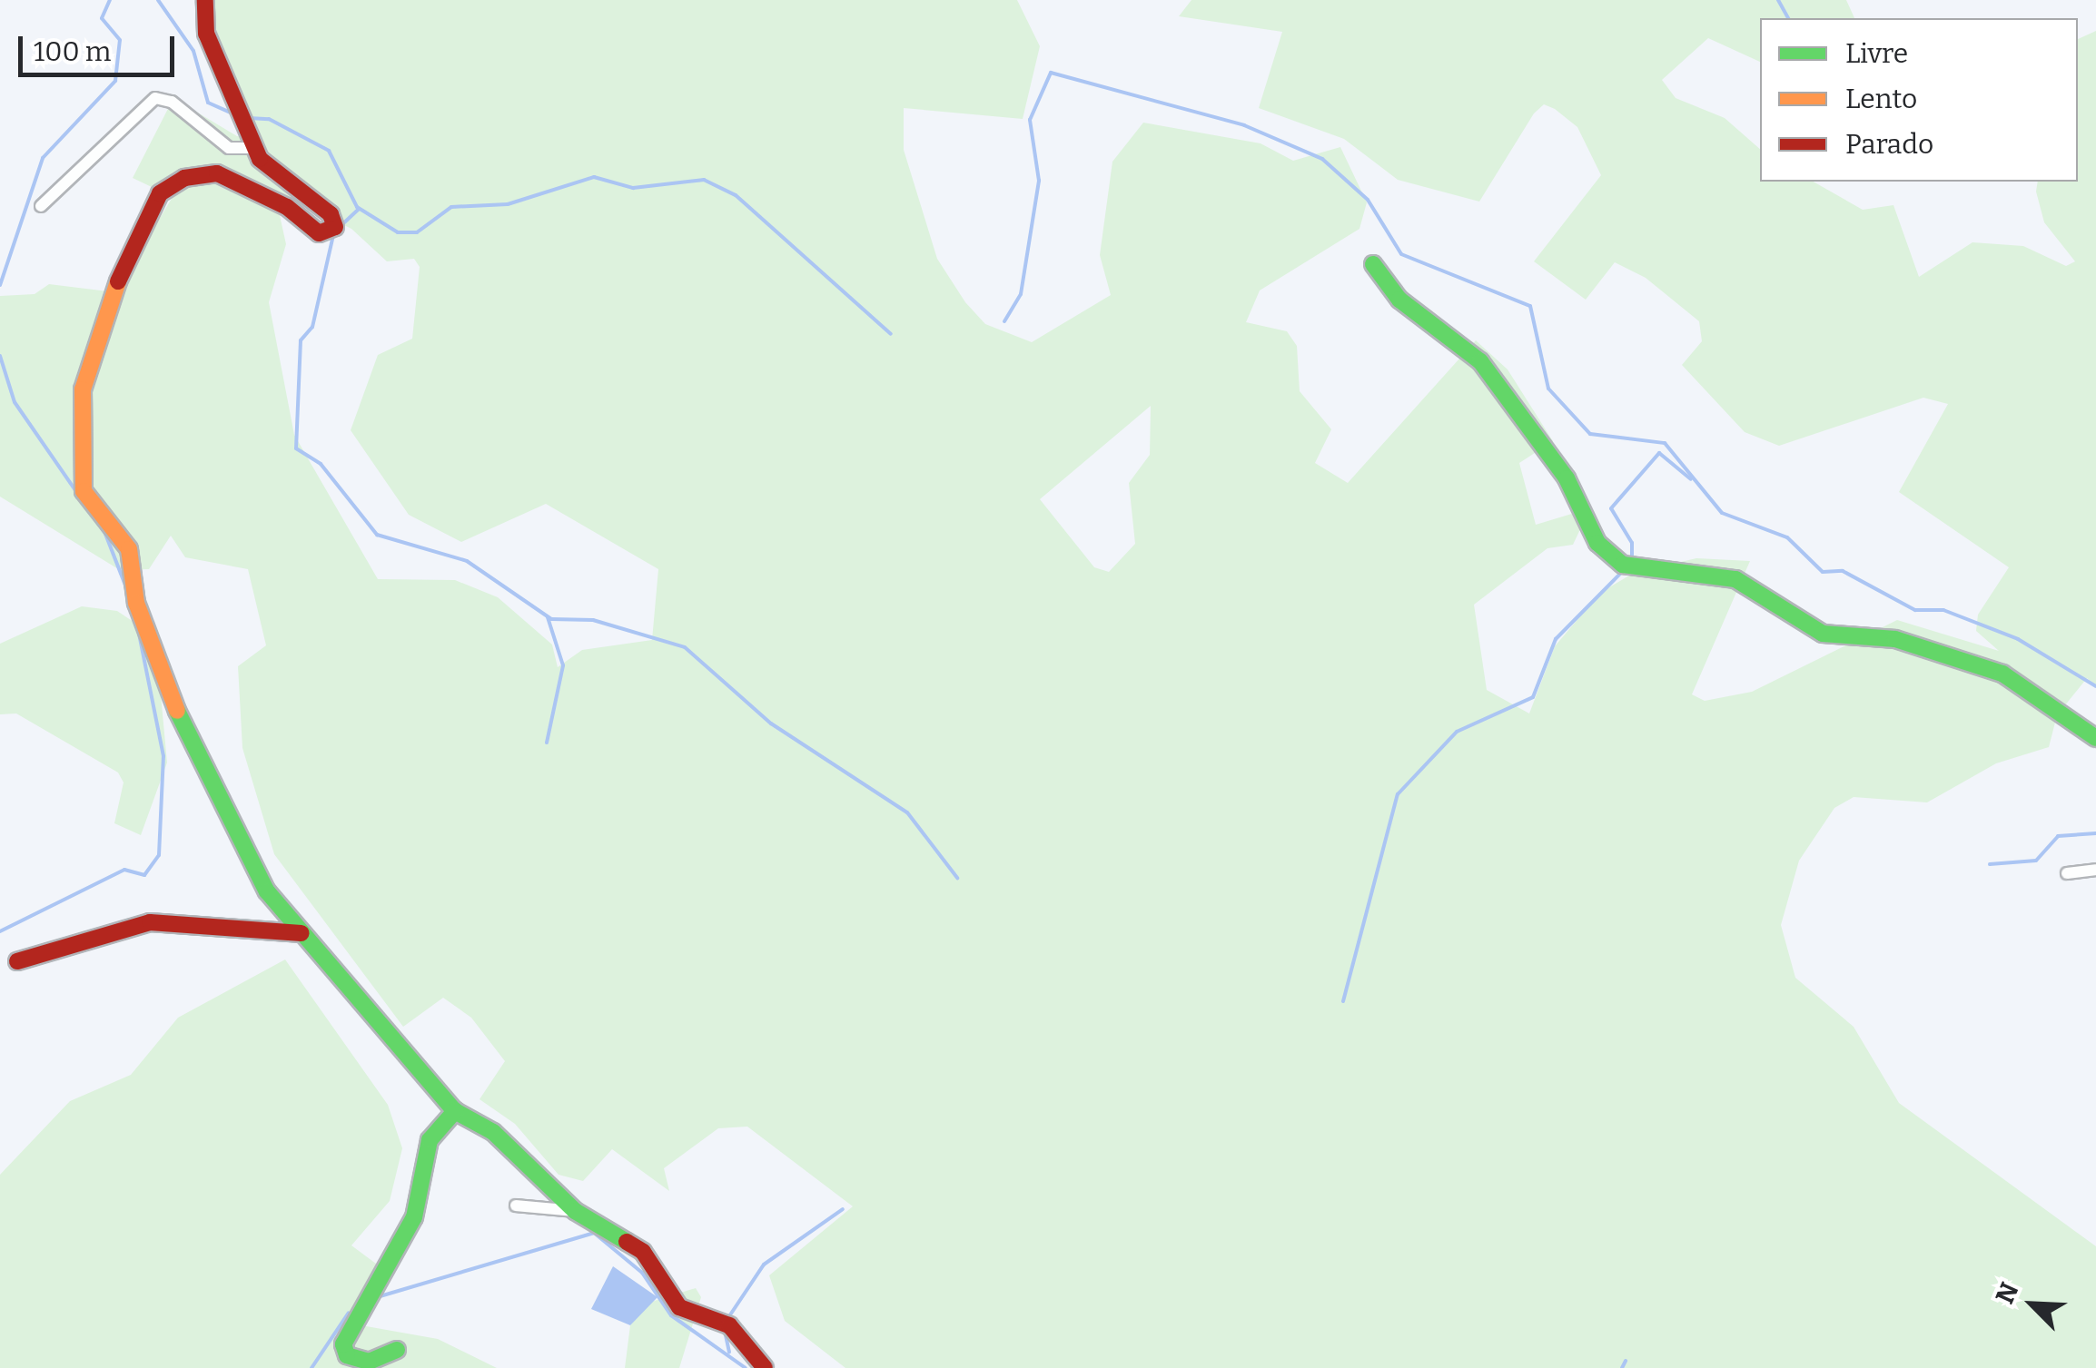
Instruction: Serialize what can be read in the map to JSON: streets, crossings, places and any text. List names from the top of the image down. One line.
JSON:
{"legend":["Livre","Lento","Parado"],"scale_bar":"100 m","north":"top left"}
